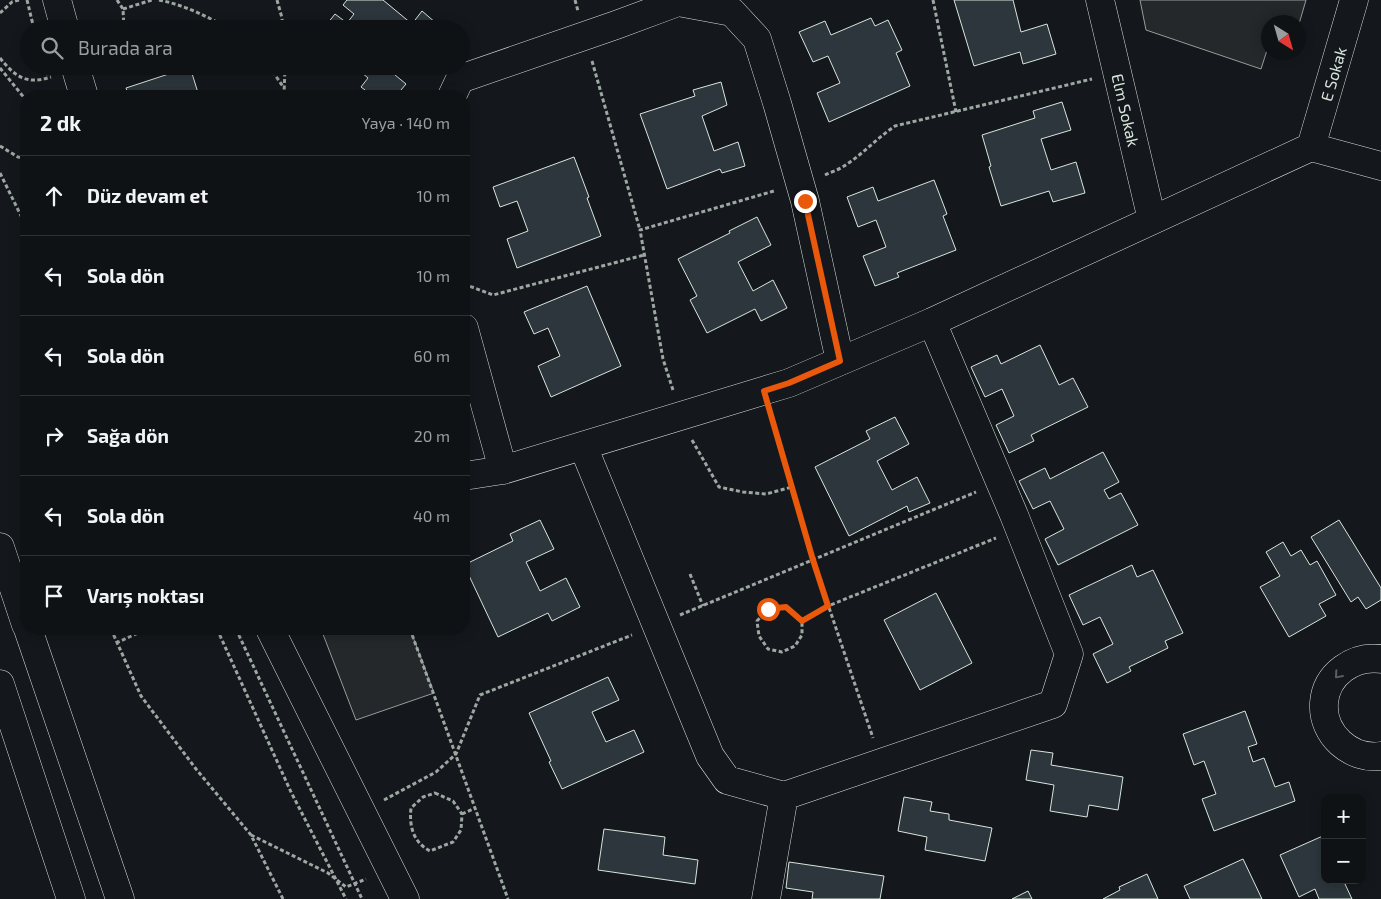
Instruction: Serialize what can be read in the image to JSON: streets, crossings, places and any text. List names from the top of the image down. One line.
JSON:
{"streets":{"street":["E Sokak","Elm Sokak"]},"north":"bottom right","page":{"search":"Burada ara","heading":["2 dk","Yaya · 140 m"],"list":[["Düz devam et","10 m"],["Sola dön","10 m"],["Sola dön","60 m"],["Sağa dön","20 m"],["Sola dön","40 m"],"Varış noktası"],"map_buttons":["+","−"]}}
